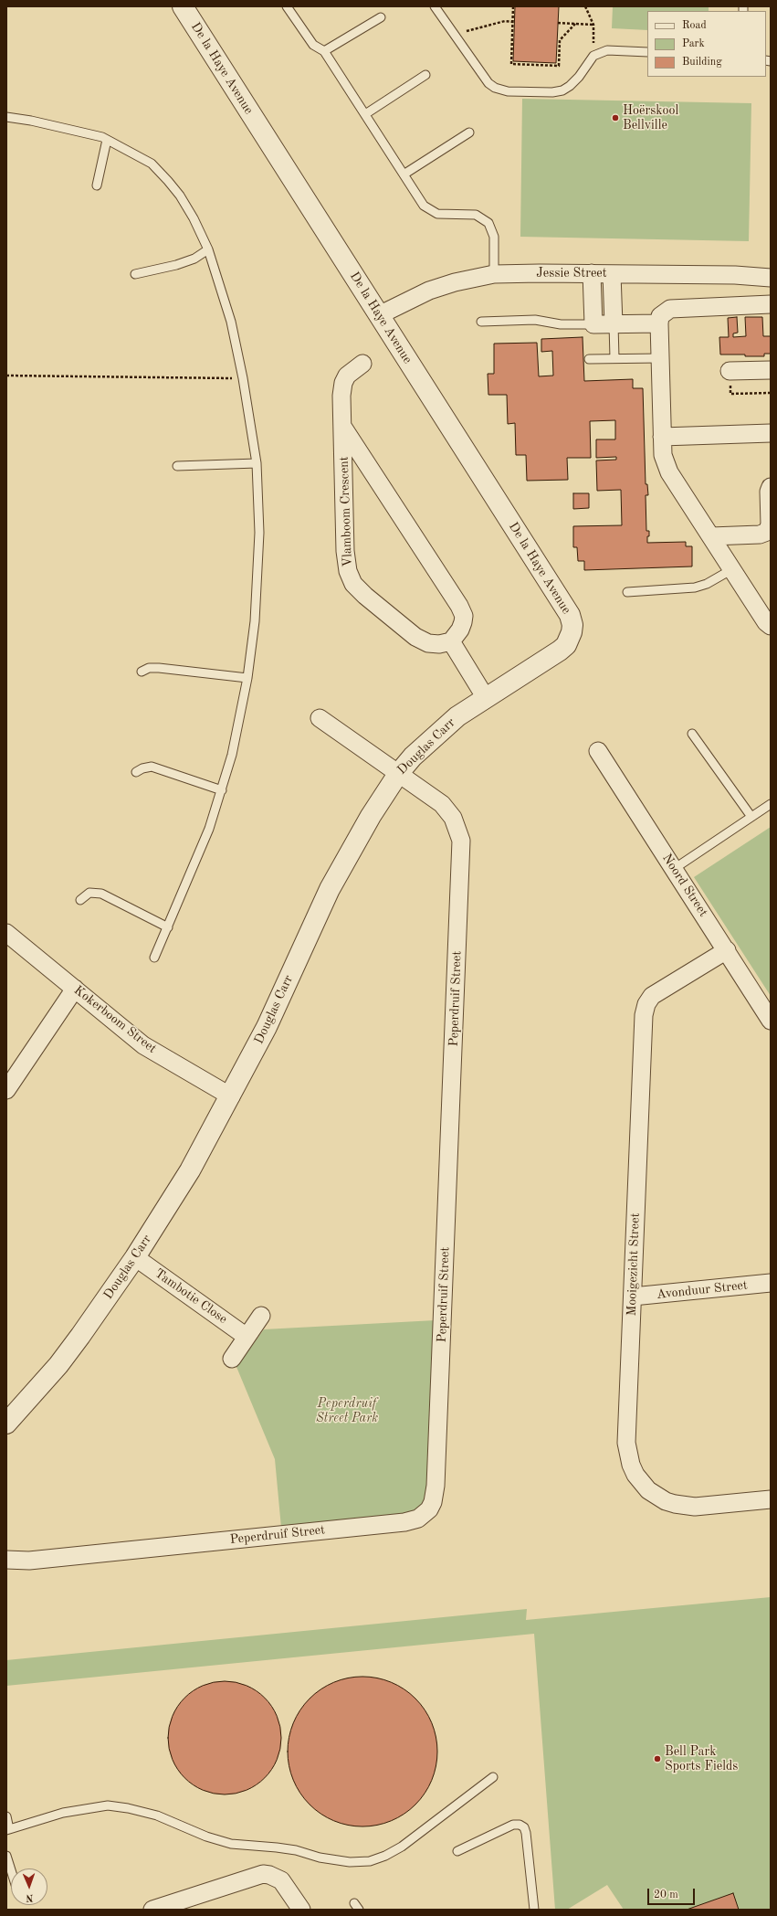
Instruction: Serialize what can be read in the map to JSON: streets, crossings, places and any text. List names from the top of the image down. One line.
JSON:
{"streets":{"street":["De la Haye Avenue","Jessie Street","Vlamboom Crescent","Douglas Carr","Noord Street","Peperdruif Street","Kokerboom Street","Mooigezicht Street","Avonduur Street","Tambotie Close"]},"crossings":[["De la Haye Avenue","Jessie Street"],["De la Haye Avenue","Douglas Carr"],["Douglas Carr","Peperdruif Street"],["Douglas Carr","Kokerboom Street"],["Douglas Carr","Tambotie Close"],["Noord Street","Mooigezicht Street"],["Mooigezicht Street","Avonduur Street"]],"parks":["Peperdruif Street Park"],"places":["Hoërskool Bellville","Bell Park Sports Fields"],"legend":["Road","Park","Building"],"scale_bar":"20 m","north":"bottom"}
